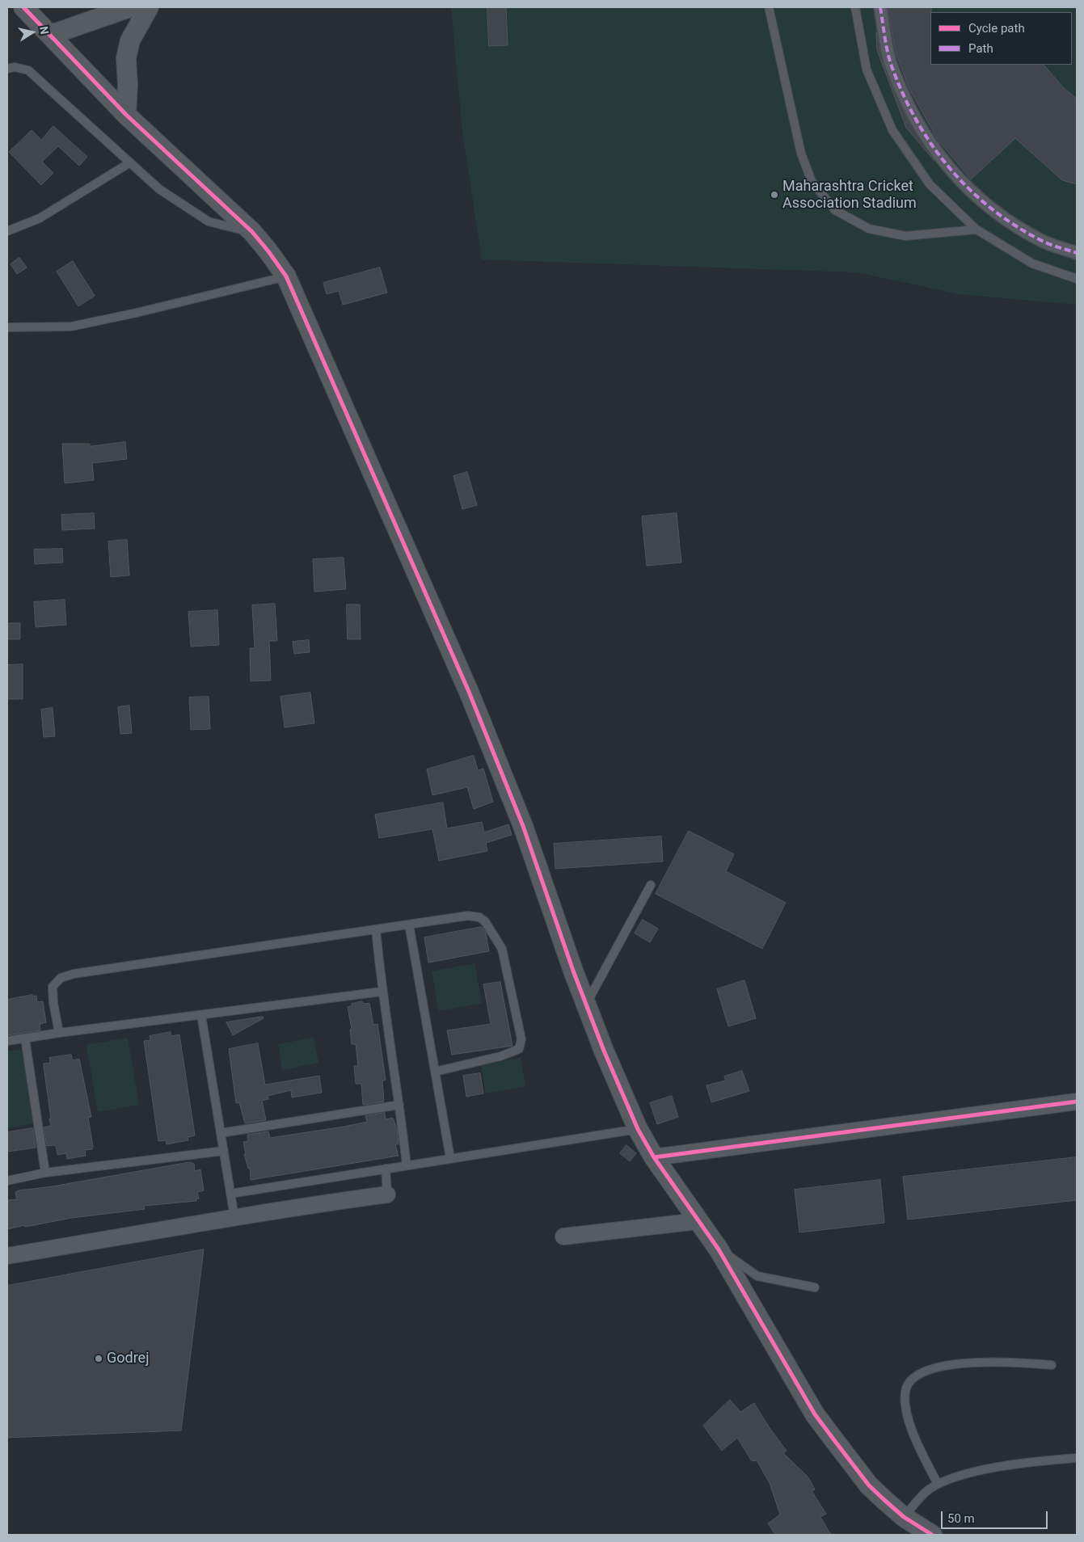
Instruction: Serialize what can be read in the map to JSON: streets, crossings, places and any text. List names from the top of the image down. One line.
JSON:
{"places":["Maharashtra Cricket Association Stadium","Godrej"],"legend":["Cycle path","Path"],"scale_bar":"50 m","north":"right"}
